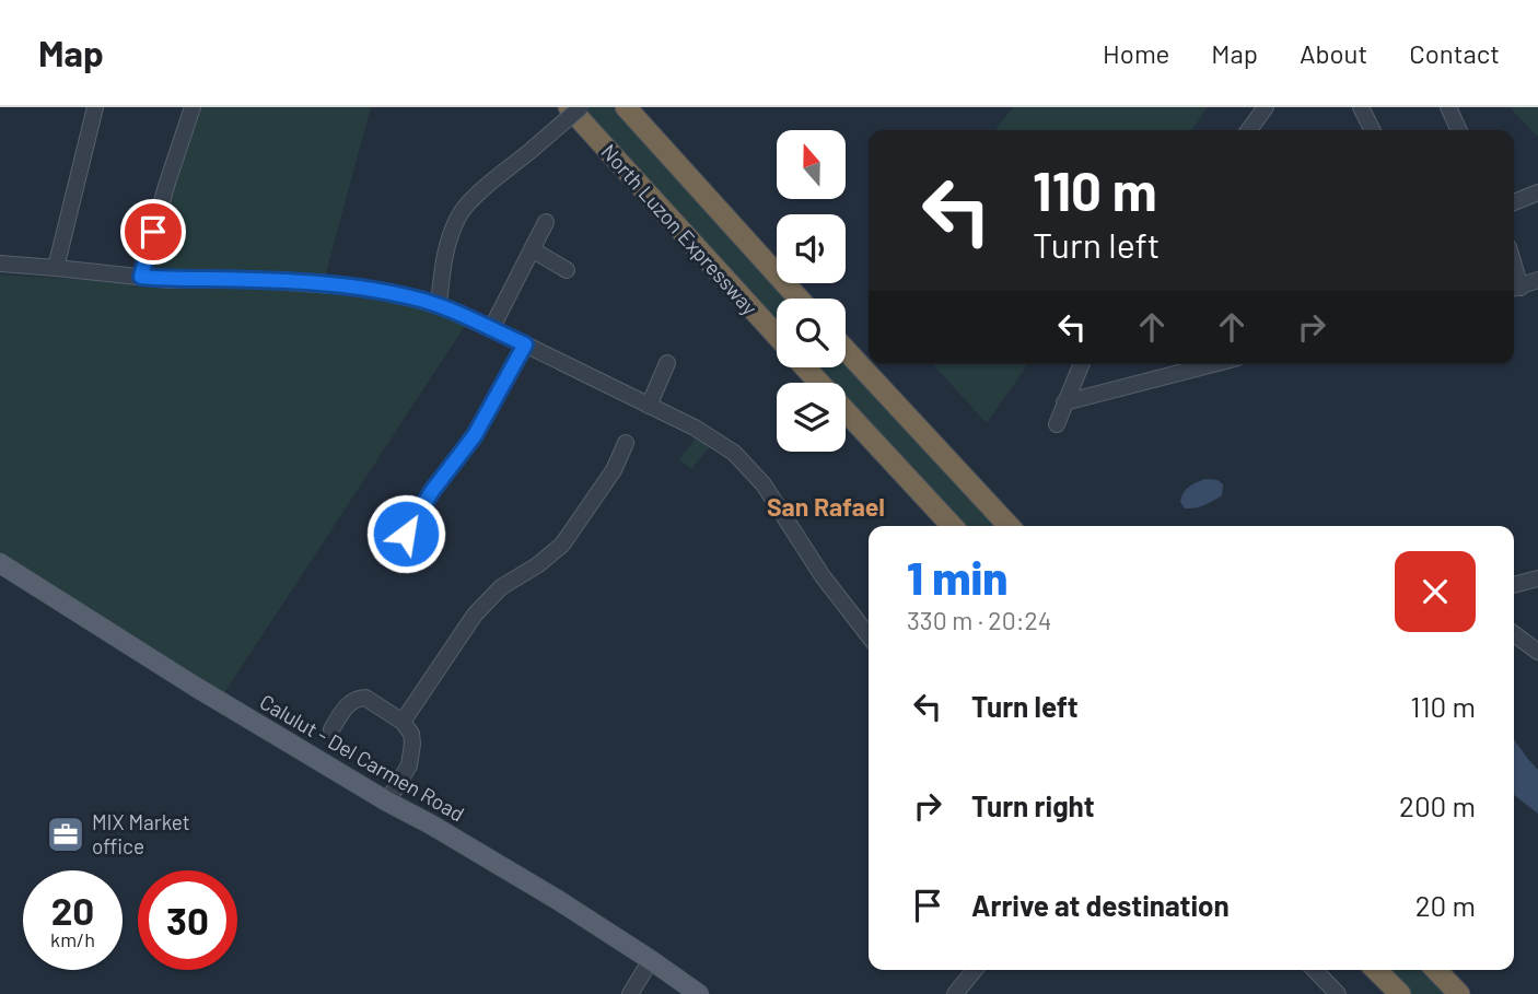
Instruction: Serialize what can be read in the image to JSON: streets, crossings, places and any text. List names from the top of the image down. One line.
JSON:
{"streets":{"highway":["North Luzon Expressway"],"main road":["Calulut - Del Carmen Road"]},"districts":["San Rafael"],"places":{"office":["MIX Market office"]},"north":"top","page":{"header":"Map","nav":["Home","Map","About","Contact"],"turn":["110 m","Turn left"],"heading":["1 min","330 m · 20:24"],"list":[{"name":"Turn left","value":"110 m"},{"name":"Turn right","value":"200 m"},{"name":"Arrive at destination","value":"20 m"}],"speed":"20 km/h","limit":"30"}}
